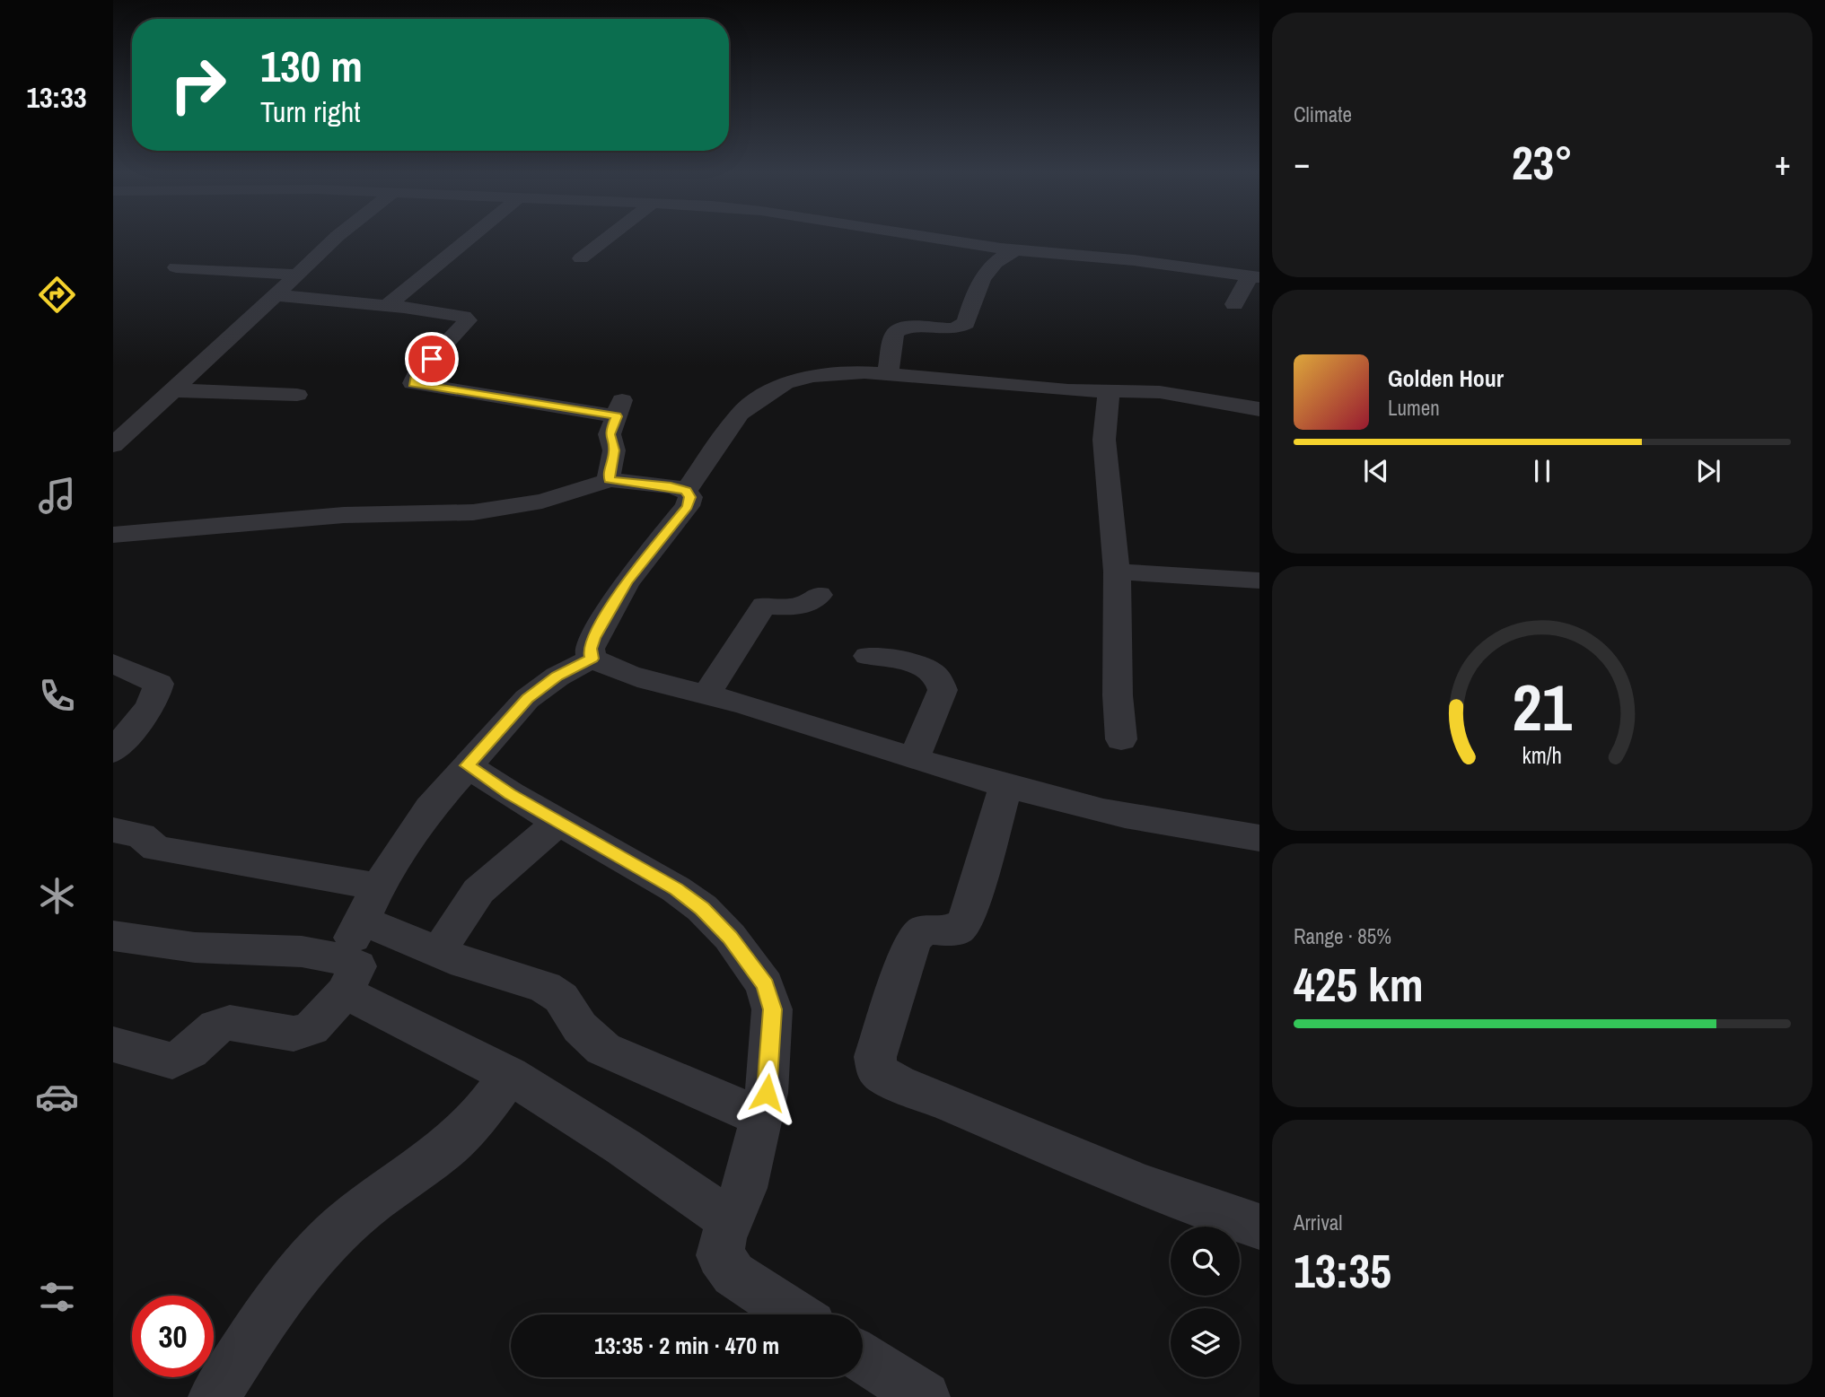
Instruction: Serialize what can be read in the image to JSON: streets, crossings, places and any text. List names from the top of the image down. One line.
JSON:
{"page":{"tabs":"13:33","tile":["Climate",["Range · 85%","425 km"],["Arrival","13:35"]],"turn":["130 m","Turn right"],"heat":["−","23°","+"],"song":["Golden Hour","Lumen"],"limit":"30","trip":"13:35 · 2 min · 470 m","gauge":["21","km/h"]}}
